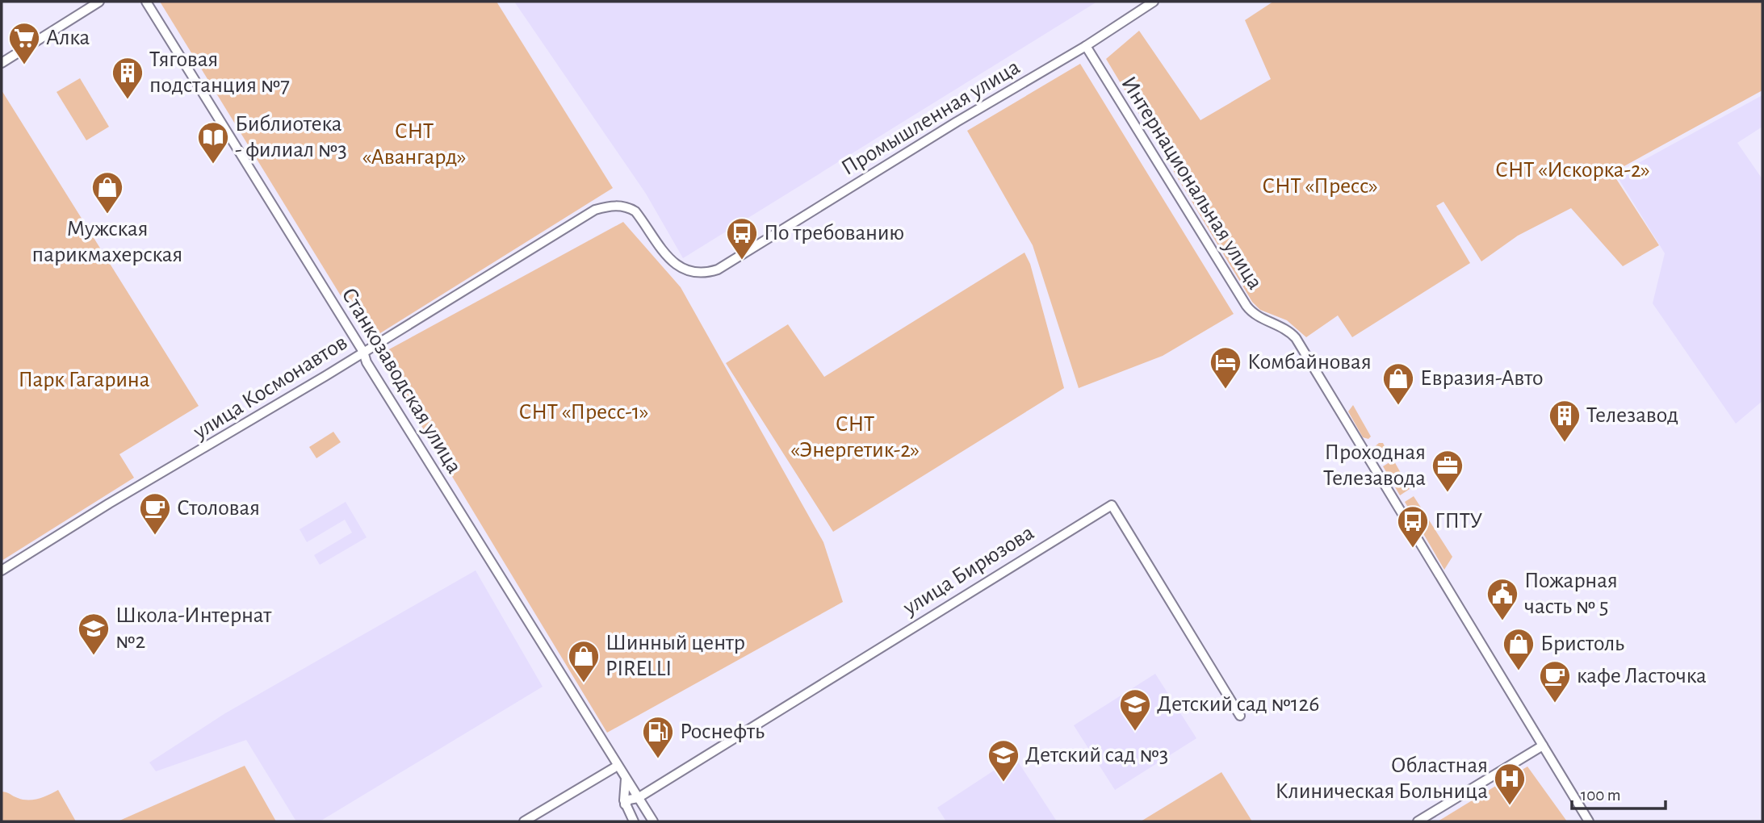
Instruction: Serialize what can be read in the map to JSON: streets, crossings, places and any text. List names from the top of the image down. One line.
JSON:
{"streets":{"street":["Промышленная улица","Интернациональная улица","Станкозаводская улица","улица Космонавтов","улица Бирюзова"]},"crossings":[["Промышленная улица","Интернациональная улица"],["Промышленная улица","улица Космонавтов"],["Станкозаводская улица","улица Космонавтов"],["Станкозаводская улица","улица Бирюзова"]],"parks":["СНТ «Авангард»","СНТ «Искорка-2»","СНТ «Пресс»","Парк Гагарина","СНТ «Пресс-1»","СНТ «Энергетик-2»"],"places":{"supermarket":["Алка"],"building":["Тяговая подстанция №7","Телезавод"],"library":["Библиотека - филиал №3"],"shop":["Мужская парикмахерская","Евразия-Авто","Бристоль","Шинный центр PIRELLI"],"bus stop":["По требованию","ГПТУ"],"hotel":["Комбайновая"],"office":["Проходная Телезавода"],"cafe":["Столовая","кафе Ласточка"],"public building":["Пожарная часть № 5"],"school or university":["Школа-Интернат №2","Детский сад №126","Детский сад №3"],"fuel station":["Роснефть"],"hospital":["Областная Клиническая Больница"]},"scale_bar":"100 m"}
